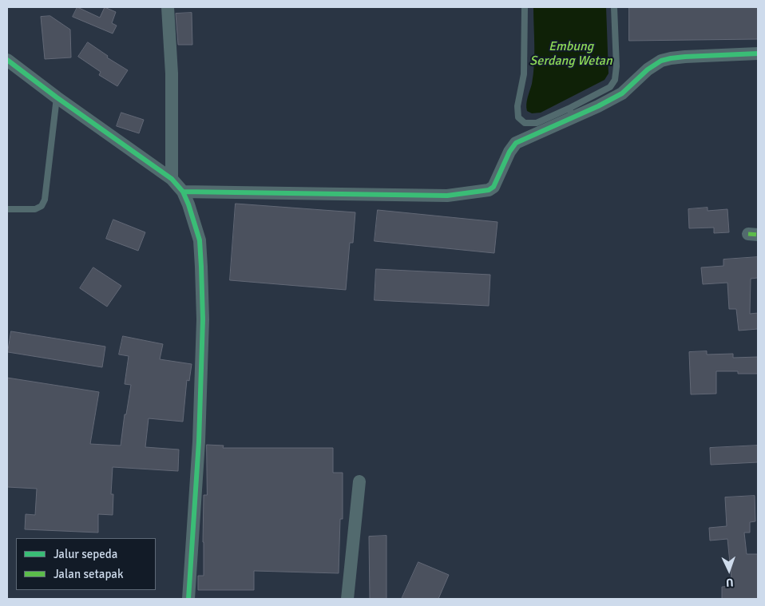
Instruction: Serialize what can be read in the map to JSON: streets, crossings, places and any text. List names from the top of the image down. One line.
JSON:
{"water":["Embung Serdang Wetan"],"legend":["Jalur sepeda","Jalan setapak"],"north":"bottom"}
